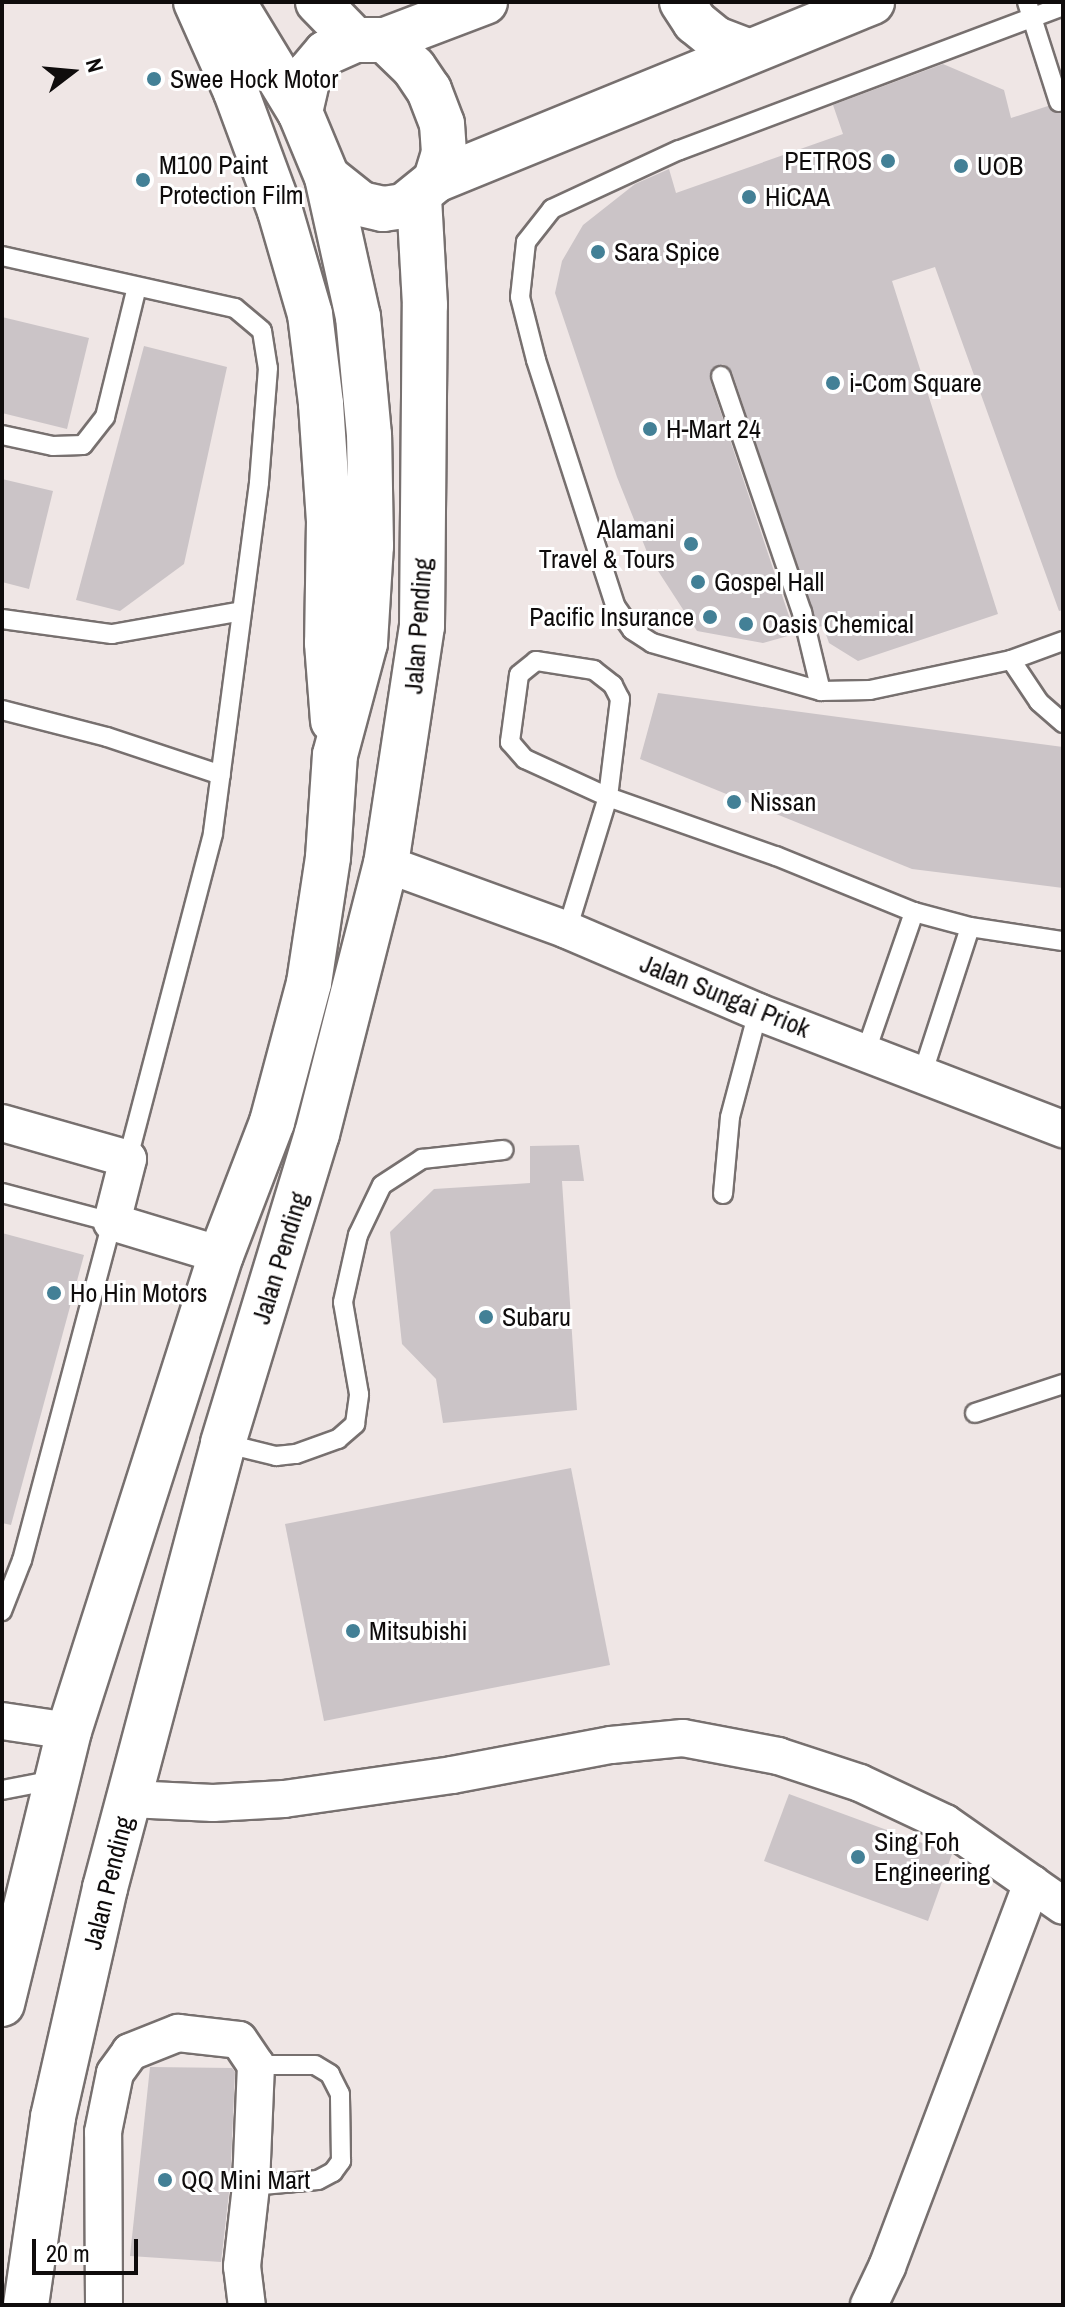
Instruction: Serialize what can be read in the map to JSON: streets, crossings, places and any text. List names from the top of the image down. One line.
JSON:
{"streets":{"main road":["Jalan Pending"],"street":["Jalan Sungai Priok"]},"crossings":[["Jalan Pending","Jalan Sungai Priok"]],"places":["Swee Hock Motor","PETROS","UOB","M100 Paint Protection Film","HiCAA","Sara Spice","i-Com Square","H-Mart 24","Alamani Travel & Tours","Gospel Hall","Pacific Insurance","Oasis Chemical","Nissan","Ho Hin Motors","Subaru","Mitsubishi","Sing Foh Engineering","QQ Mini Mart"],"scale_bar":"20 m","north":"right"}
